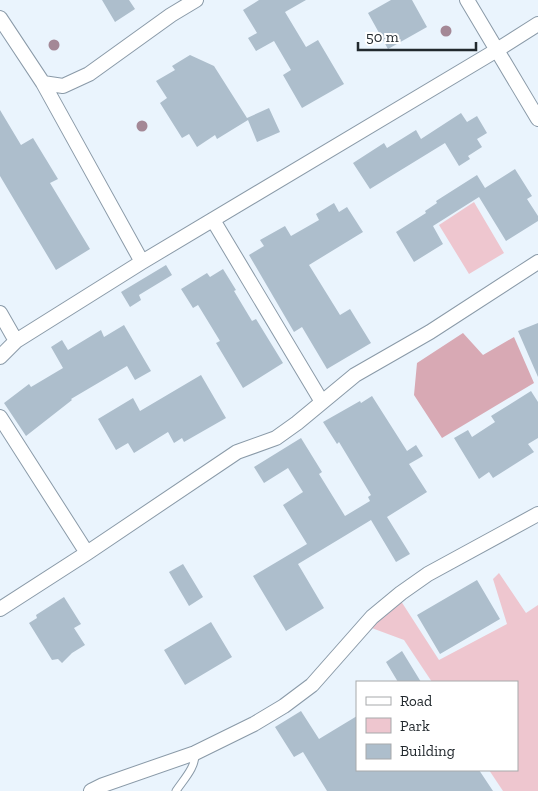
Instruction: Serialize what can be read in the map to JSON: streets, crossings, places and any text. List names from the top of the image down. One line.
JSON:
{"legend":["Road","Park","Building"],"scale_bar":"50 m"}
